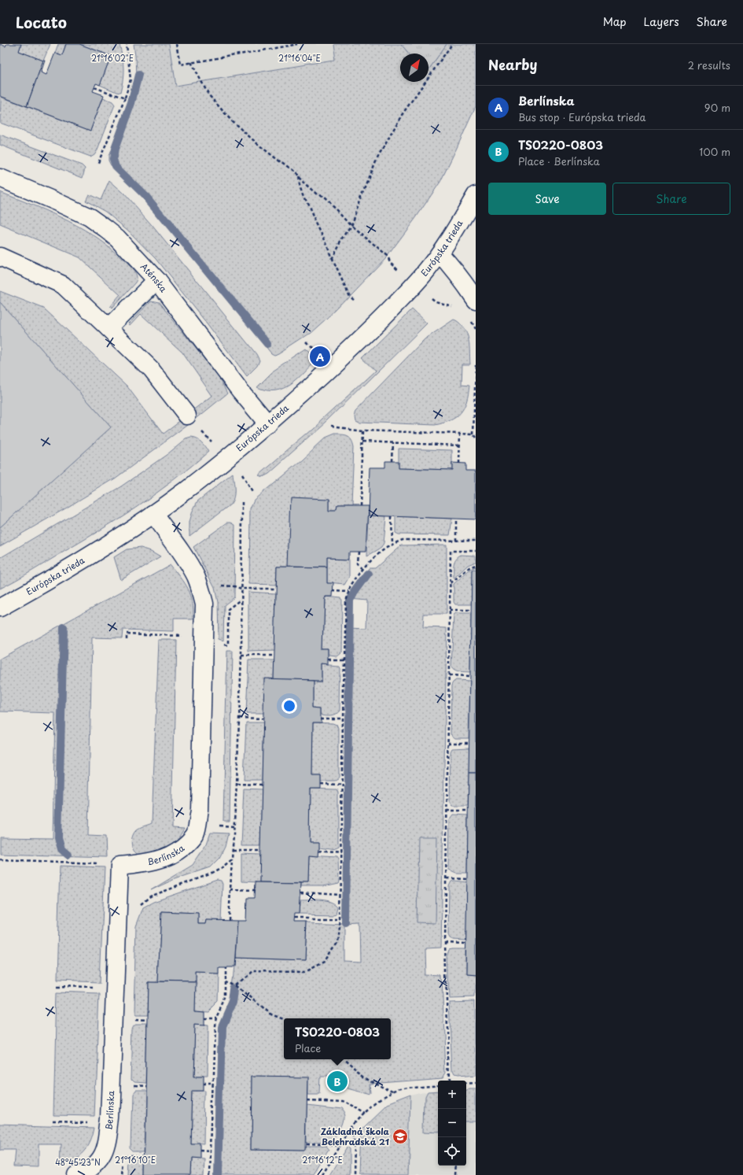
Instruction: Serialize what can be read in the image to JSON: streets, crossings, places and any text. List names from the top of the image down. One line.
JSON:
{"streets":{"street":["Európska trieda","Aténska","Berlínska"]},"crossings":[["Európska trieda","Aténska"],["Európska trieda","Berlínska"]],"places":{"school or university":["Základná škola Belehradská 21"]},"north":"top right","page":{"header":"Locato","nav":["Map","Layers","Share"],"heading":["Nearby","2 results"],"list":[{"mark":"A","name":"Berlínska","note":"Bus stop · Európska trieda","value":"90 m"},{"mark":"B","name":"TS0220-0803","note":"Place · Berlínska","value":"100 m"}],"buttons":["Save","Share"],"pins":["A","B"],"popup":["TS0220-0803","Place"],"map_buttons":["+","−"]},"coordinates":["21°16'02\"E","21°16'04\"E","21°16'10\"E","21°16'12\"E","48°45'23\"N"]}
